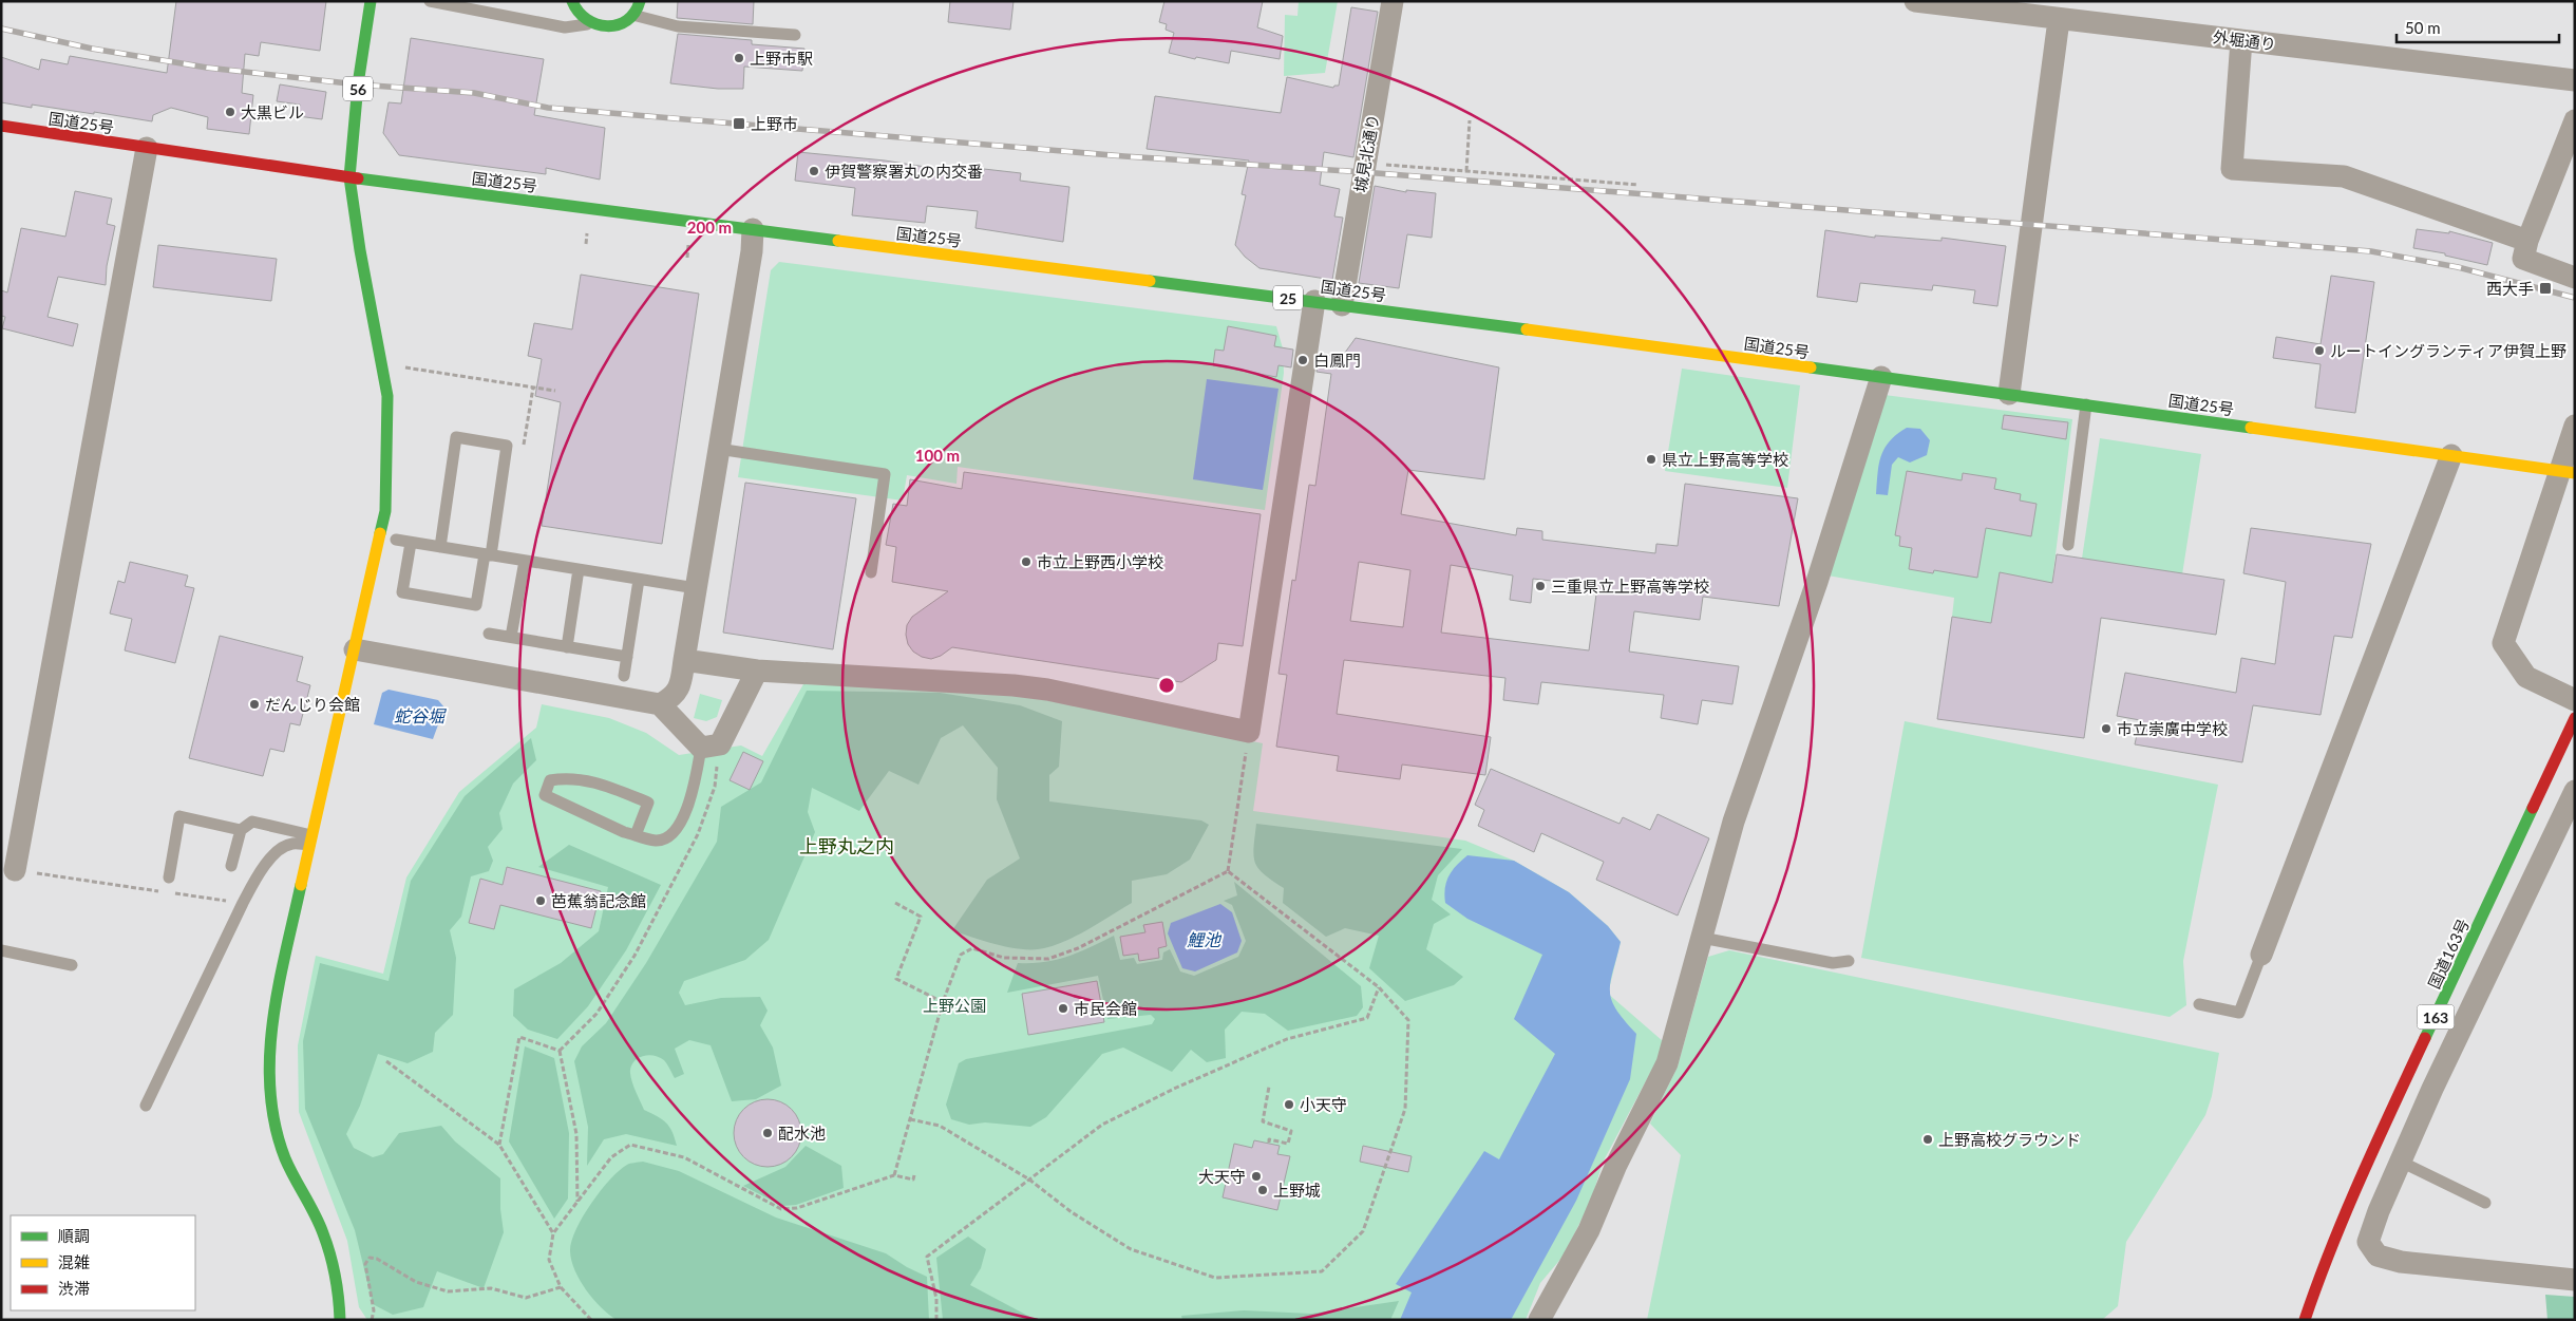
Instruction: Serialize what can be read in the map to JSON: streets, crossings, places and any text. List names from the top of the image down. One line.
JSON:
{"streets":{"main road":["56","国道25号","25","国道163号","163"],"street":["外堀通り","城見北通り"]},"crossings":[["56","国道25号"],["国道25号","城見北通り"]],"districts":["上野丸之内"],"water":["蛇谷堀","鯉池"],"parks":["上野公園"],"places":{"other":["上野市駅","大黒ビル","伊賀警察署丸の内交番","ルートイングランティア伊賀上野","白鳳門","県立上野高等学校","市立上野西小学校","三重県立上野高等学校","だんじり会館","市立崇廣中学校","芭蕉翁記念館","市民会館","小天守","配水池","上野高校グラウンド","大天守","上野城"],"transit":["上野市","西大手"]},"legend":["順調","混雑","渋滞"],"scale_bar":"50 m","rings":["200 m","100 m"]}
